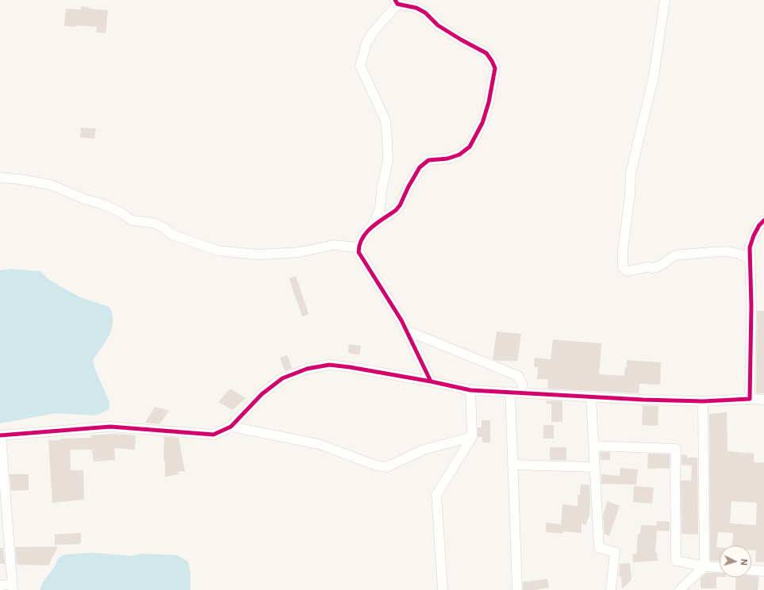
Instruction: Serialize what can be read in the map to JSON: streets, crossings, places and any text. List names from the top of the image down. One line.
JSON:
{"north":"right"}
